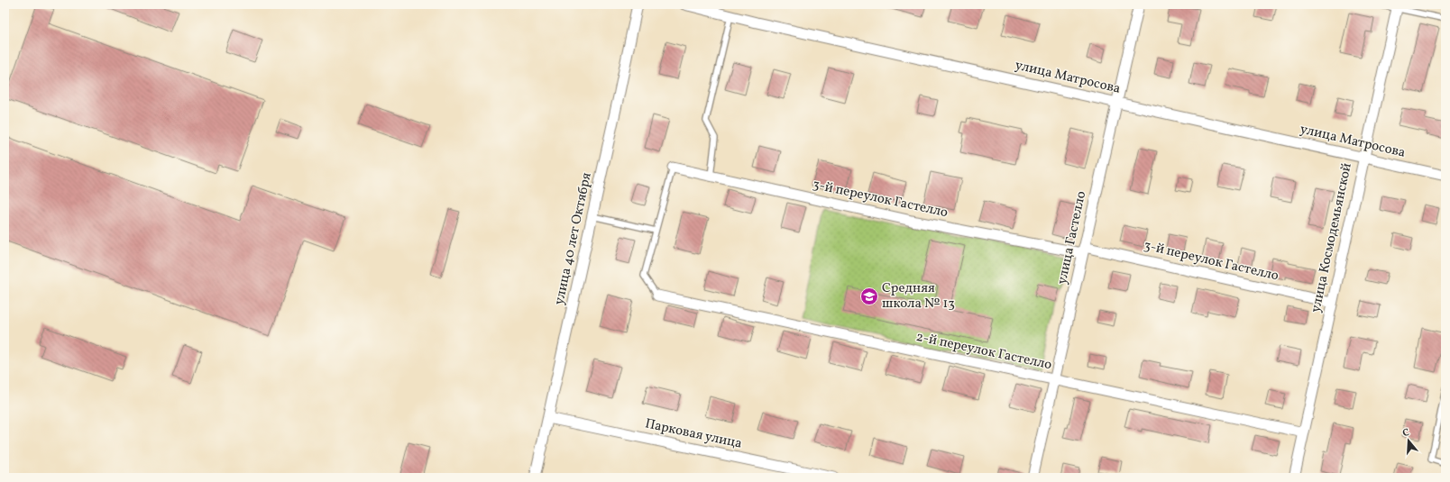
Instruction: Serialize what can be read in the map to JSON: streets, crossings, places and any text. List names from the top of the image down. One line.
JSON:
{"streets":{"street":["улица Матросова","3-й переулок Гастелло","улица Гастелло","улица Космодемьянской","улица 40 лет Октября","2-й переулок Гастелло","Парковая улица"]},"crossings":[["улица Матросова","улица Гастелло"],["улица Матросова","улица Космодемьянской"],["3-й переулок Гастелло","улица Гастелло"],["3-й переулок Гастелло","улица Космодемьянской"],["улица Гастелло","2-й переулок Гастелло"],["улица Космодемьянской","2-й переулок Гастелло"],["улица 40 лет Октября","Парковая улица"]],"places":{"school or university":["Средняя школа № 13"]},"north":"top"}
